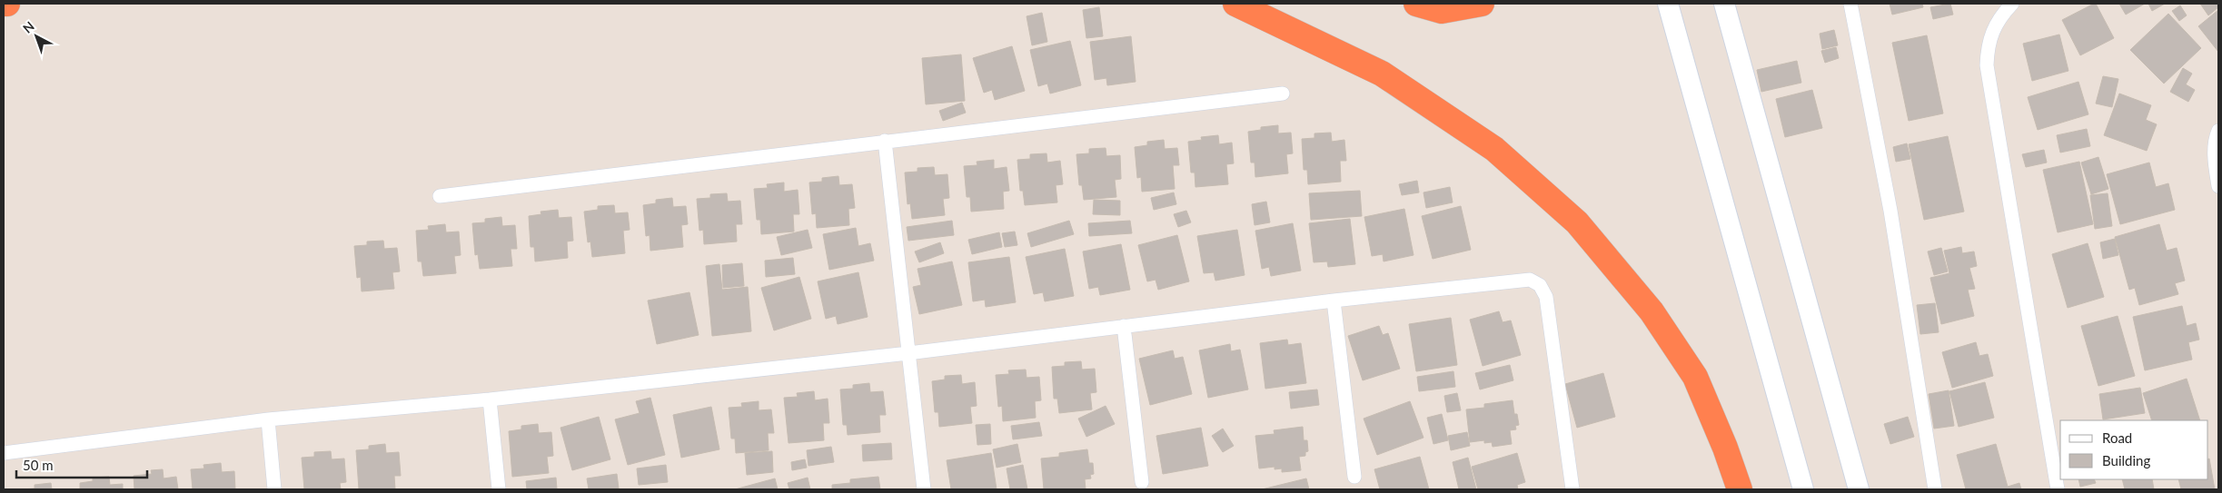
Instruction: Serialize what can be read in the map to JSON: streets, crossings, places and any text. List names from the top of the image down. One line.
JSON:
{"legend":["Road","Building"],"scale_bar":"50 m","north":"top left"}
